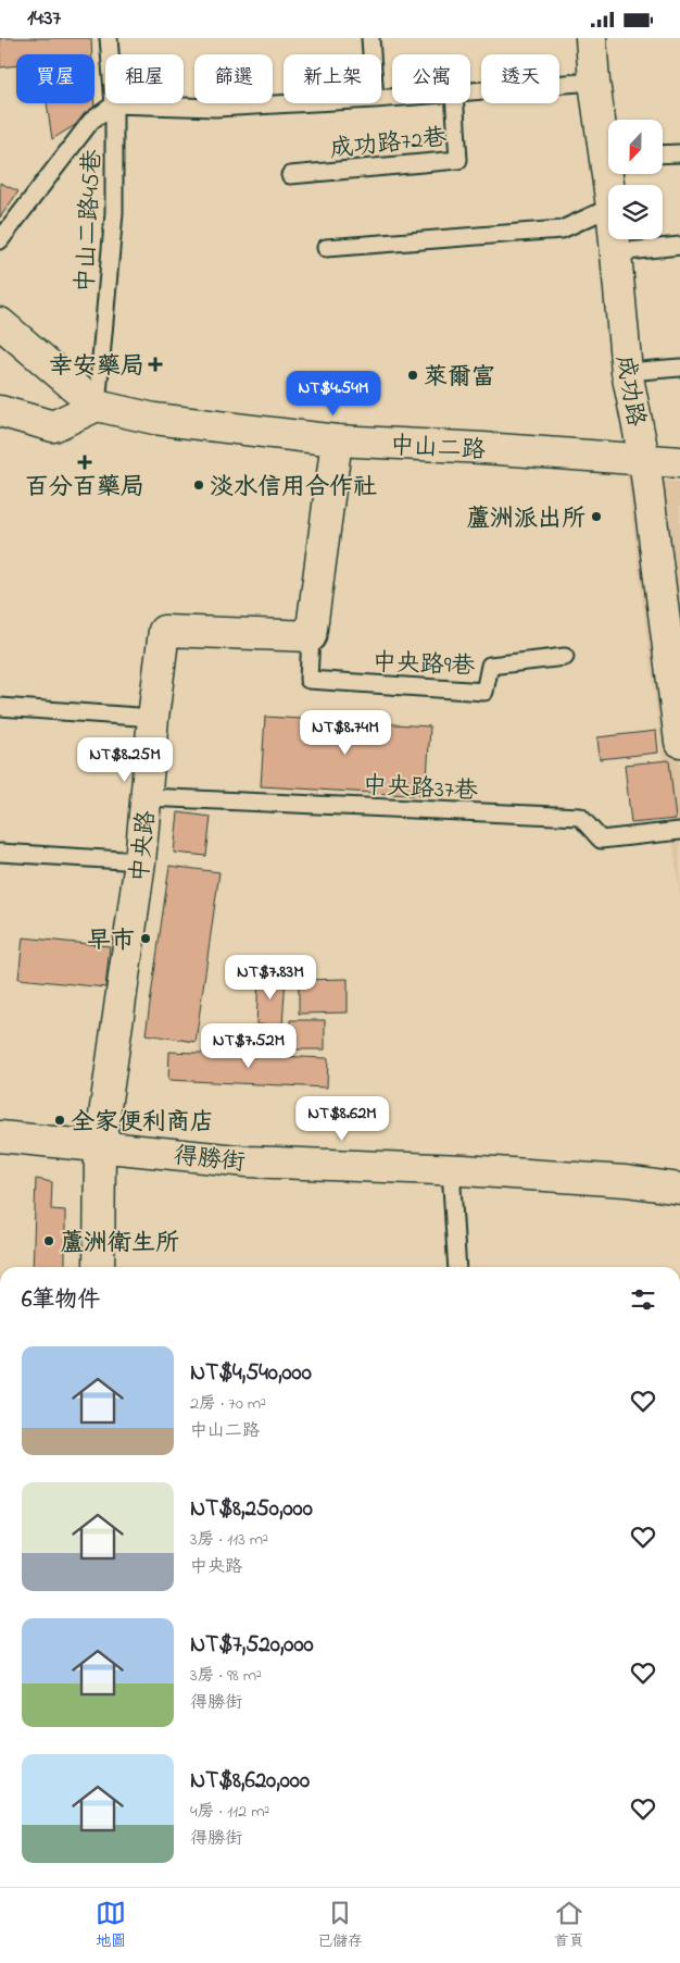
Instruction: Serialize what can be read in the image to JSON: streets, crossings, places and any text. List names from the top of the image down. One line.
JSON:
{"streets":{"street":["成功路","中山二路","中央路","得勝街"],"lane":["成功路72巷","中山二路45巷","中央路9巷","中央路37巷"]},"crossings":[["中山二路45巷","中山二路"],["成功路","中山二路"],["中央路9巷","中央路"],["中央路37巷","中央路"],["中央路","得勝街"]],"places":{"health":["幸安藥局","百分百藥局"],"other":["萊爾富","淡水信用合作社","蘆洲派出所","早市","全家便利商店","蘆洲衛生所"]},"north":"bottom","page":{"status":"14:37","chip":["買屋","租屋","篩選","新上架","公寓","透天"],"price":["NT$4.54M","NT$8.74M","NT$8.25M","NT$7.83M","NT$7.52M","NT$8.62M"],"heading":"6筆物件","list":[{"name":"NT$4,540,000","note":"2房 · 70 m² · 中山二路"},{"name":"NT$8,250,000","note":"3房 · 113 m² · 中央路"},{"name":"NT$7,520,000","note":"3房 · 98 m² · 得勝街"},{"name":"NT$8,620,000","note":"4房 · 112 m² · 得勝街"}],"tabs":["地圖","已儲存","首頁"]}}
